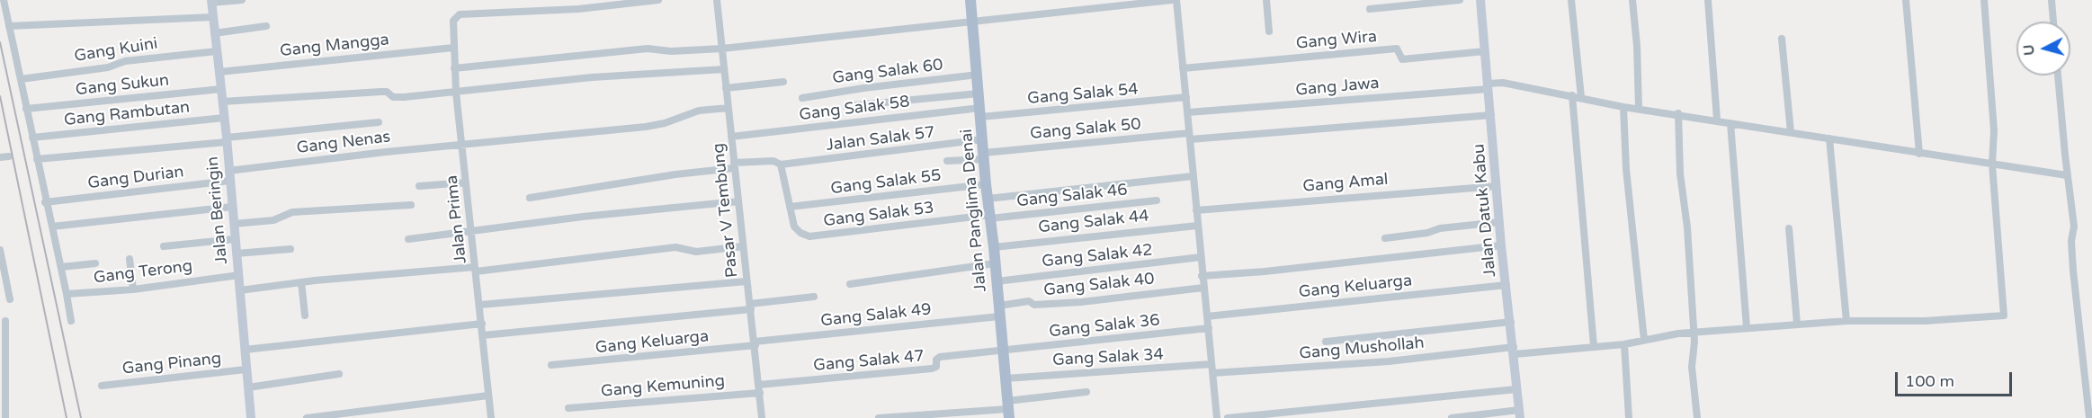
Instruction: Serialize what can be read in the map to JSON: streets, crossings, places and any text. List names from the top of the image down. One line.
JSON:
{"streets":{"main road":["Jalan Panglima Denai"],"street":["Gang Wira","Gang Mangga","Gang Kuini","Gang Salak 60","Gang Sukun","Gang Jawa","Gang Salak 54","Gang Salak 58","Gang Rambutan","Gang Salak 50","Jalan Salak 57","Gang Nenas","Gang Durian","Gang Salak 55","Gang Amal","Gang Salak 46","Jalan Beringin","Pasar V Tembung","Jalan Datuk Kabu","Gang Salak 53","Jalan Prima","Gang Salak 44","Gang Salak 42","Gang Terong","Gang Salak 40","Gang Keluarga","Gang Salak 49","Gang Salak 36","Gang Mushollah","Gang Salak 34","Gang Salak 47","Gang Pinang","Gang Kemuning"]},"crossings":[["Gang Wira","Jalan Datuk Kabu"],["Gang Mangga","Jalan Beringin"],["Gang Mangga","Jalan Prima"],["Gang Kuini","Jalan Beringin"],["Gang Salak 60","Jalan Panglima Denai"],["Gang Sukun","Jalan Beringin"],["Gang Jawa","Jalan Datuk Kabu"],["Gang Jawa","Gang Mushollah"],["Gang Salak 54","Gang Salak 58"],["Gang Salak 54","Jalan Panglima Denai"],["Gang Salak 58","Pasar V Tembung"],["Gang Salak 58","Jalan Panglima Denai"],["Gang Rambutan","Jalan Beringin"],["Gang Salak 50","Jalan Panglima Denai"],["Gang Salak 50","Jalan Datuk Kabu"],["Jalan Salak 57","Pasar V Tembung"],["Jalan Salak 57","Jalan Panglima Denai"],["Jalan Salak 57","Gang Salak 53"],["Gang Nenas","Gang Durian"],["Gang Nenas","Jalan Beringin"],["Gang Nenas","Pasar V Tembung"],["Gang Nenas","Jalan Prima"],["Gang Durian","Jalan Beringin"],["Gang Salak 55","Jalan Panglima Denai"],["Gang Salak 55","Gang Salak 53"],["Gang Amal","Jalan Datuk Kabu"],["Gang Salak 46","Jalan Panglima Denai"],["Gang Salak 46","Gang Salak 53"],["Jalan Beringin","Gang Terong"],["Jalan Beringin","Gang Pinang"],["Pasar V Tembung","Gang Keluarga"],["Pasar V Tembung","Gang Salak 49"],["Pasar V Tembung","Gang Salak 47"],["Pasar V Tembung","Gang Kemuning"],["Jalan Panglima Denai","Gang Salak 53"],["Jalan Panglima Denai","Gang Salak 44"],["Jalan Panglima Denai","Gang Salak 42"],["Jalan Panglima Denai","Gang Salak 40"],["Jalan Panglima Denai","Gang Salak 49"],["Jalan Panglima Denai","Gang Salak 36"],["Jalan Panglima Denai","Gang Salak 34"],["Jalan Panglima Denai","Gang Salak 47"],["Jalan Datuk Kabu","Gang Keluarga"],["Jalan Datuk Kabu","Gang Mushollah"],["Gang Salak 40","Gang Salak 49"],["Gang Keluarga","Gang Salak 49"],["Gang Salak 36","Gang Salak 47"],["Gang Salak 47","Gang Kemuning"]],"scale_bar":"100 m","north":"left"}
